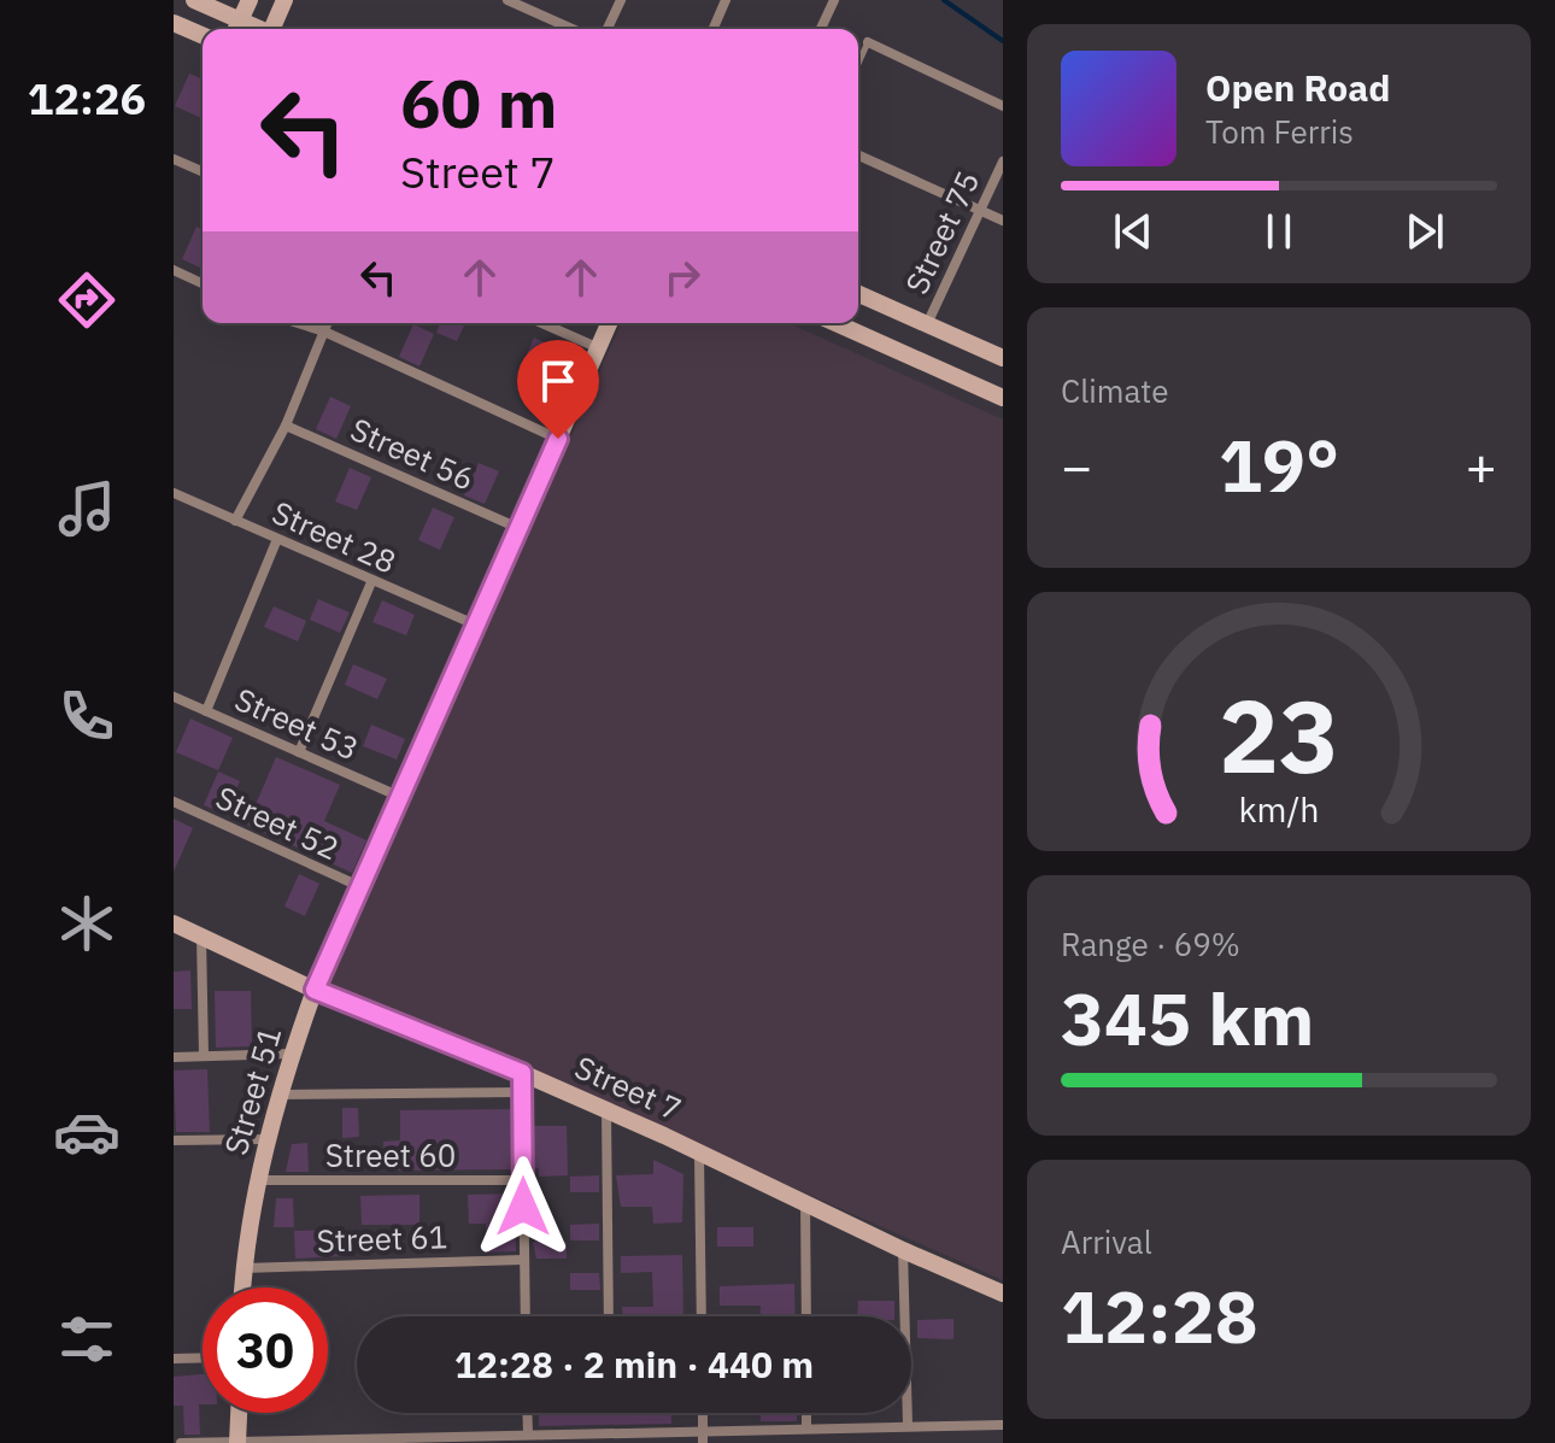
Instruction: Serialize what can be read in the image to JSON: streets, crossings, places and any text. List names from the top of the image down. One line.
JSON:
{"streets":{"street":["Street 75","Street 56","Street 28","Street 53","Street 52","Street 7","Street 51","Street 60","Street 61"]},"crossings":[["Street 56","Street 51"],["Street 28","Street 51"],["Street 53","Street 51"],["Street 52","Street 51"],["Street 7","Street 51"],["Street 51","Street 60"],["Street 51","Street 61"]],"page":{"tabs":"12:26","turn":["60 m","Street 7"],"song":["Open Road","Tom Ferris"],"tile":["Climate",["Range · 69%","345 km"],["Arrival","12:28"]],"heat":["−","19°","+"],"limit":"30","trip":"12:28 · 2 min · 440 m","gauge":["23","km/h"]}}
